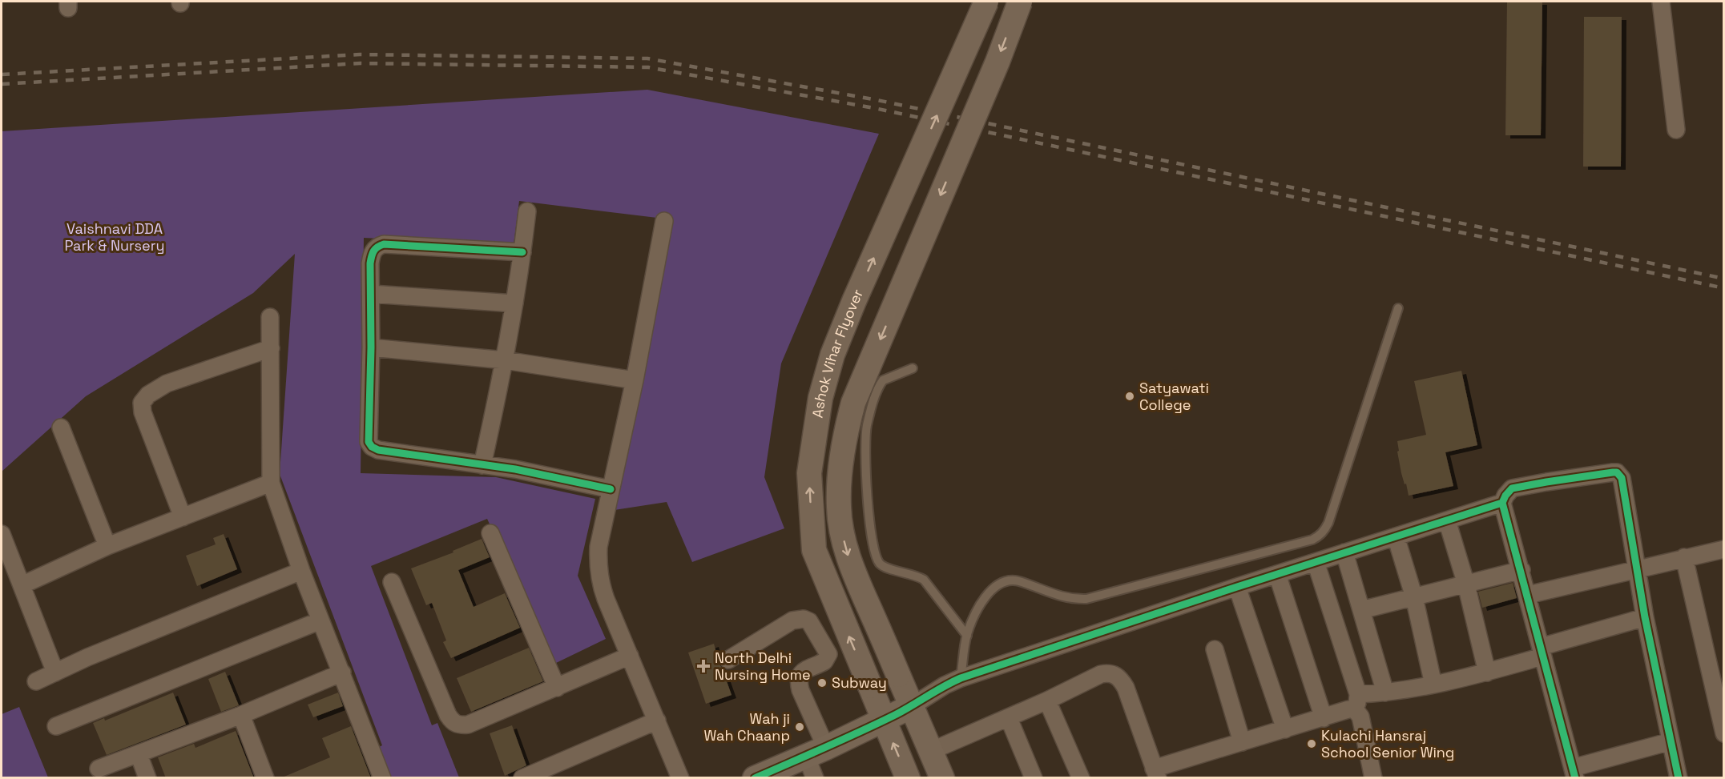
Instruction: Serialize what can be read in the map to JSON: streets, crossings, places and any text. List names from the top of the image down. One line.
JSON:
{"streets":{"main road":["Ashok Vihar Flyover"]},"parks":["Vaishnavi DDA Park & Nursery"],"places":{"other":["Satyawati College","Subway","Wah ji Wah Chaanp","Kulachi Hansraj School Senior Wing"],"health":["North Delhi Nursing Home"]}}
